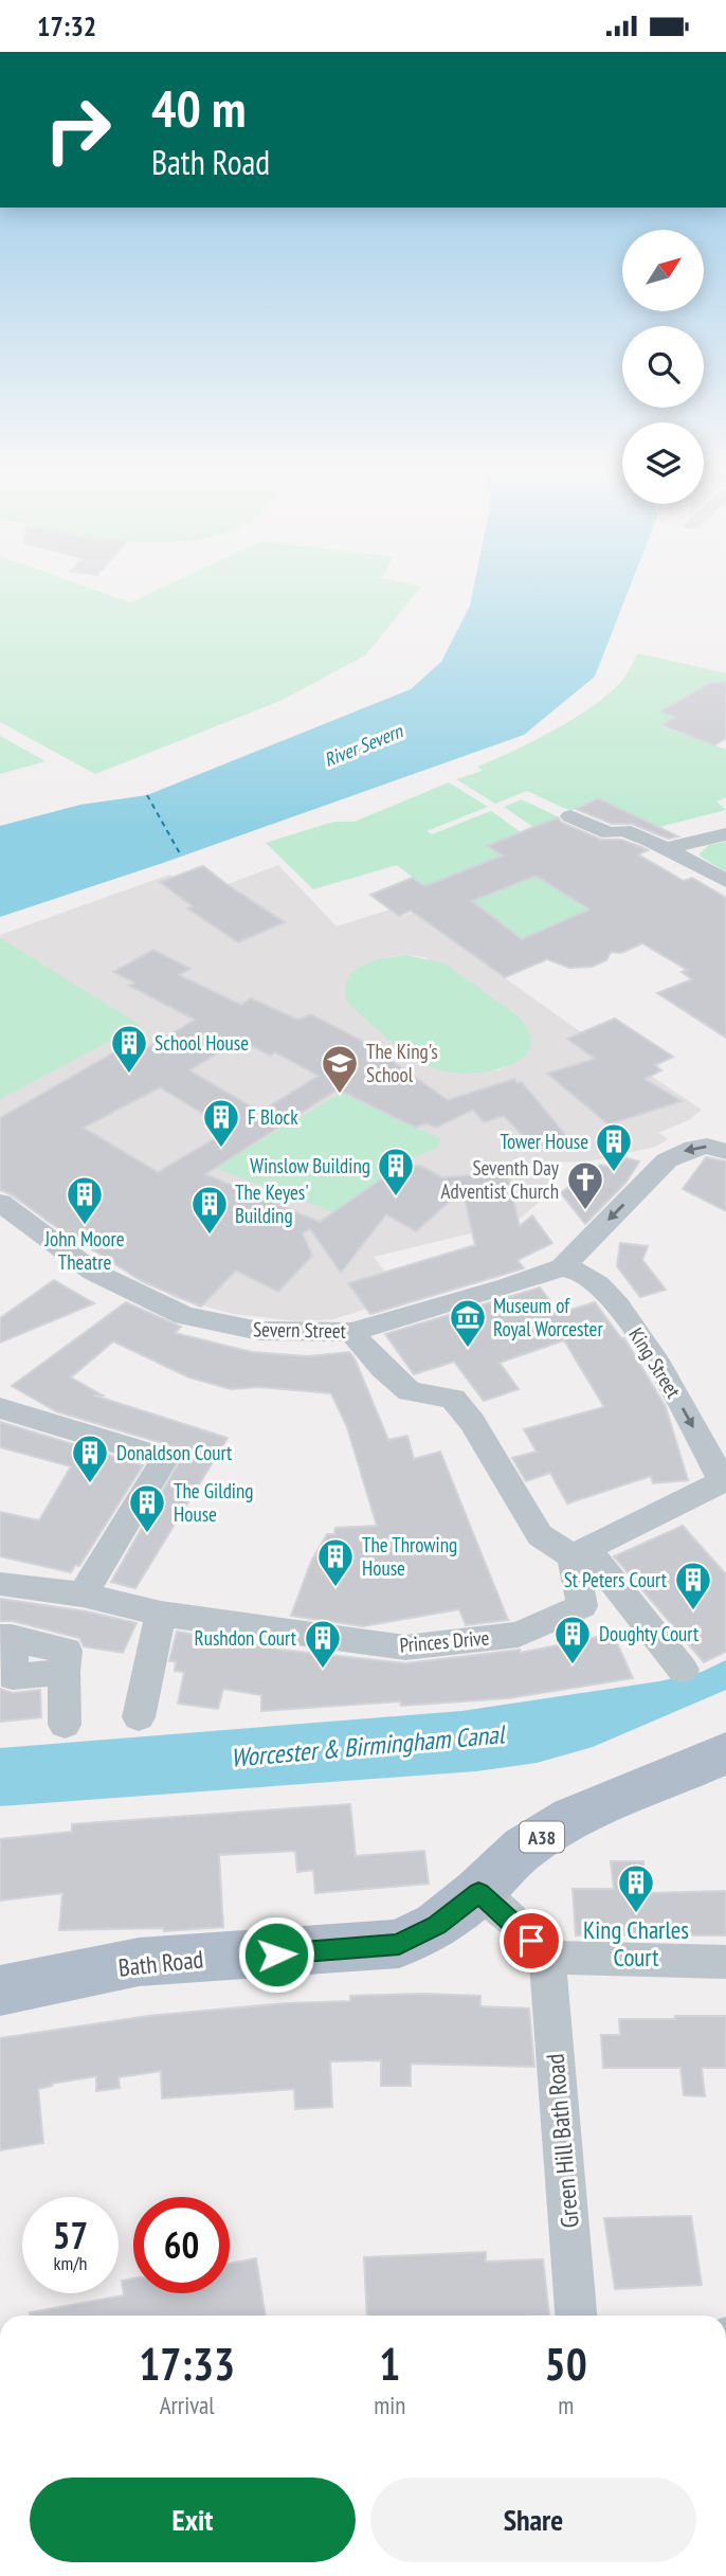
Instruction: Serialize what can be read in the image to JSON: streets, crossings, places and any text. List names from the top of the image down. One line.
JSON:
{"streets":{"main road":["A38","Bath Road"],"street":["Severn Street","King Street","Princes Drive","Green Hill Bath Road"]},"crossings":[["Severn Street","King Street"],["A38","Bath Road"]],"water":["River Severn","Worcester & Birmingham Canal"],"places":{"building":["School House","F Block","Tower House","Winslow Building","John Moore Theatre","The Keyes' Building","Donaldson Court","The Gilding House","The Throwing House","St Peters Court","Doughty Court","Rushdon Court","King Charles Court"],"school or university":["The King's School"],"church":["Seventh Day Adventist Church"],"museum":["Museum of Royal Worcester"]},"north":"top right","page":{"status":"17:32","turn":["40 m","Bath Road"],"speed":"57 km/h","limit":"60","eta":["17:33","Arrival","1","min","50","m"],"buttons":["Exit","Share"]}}
